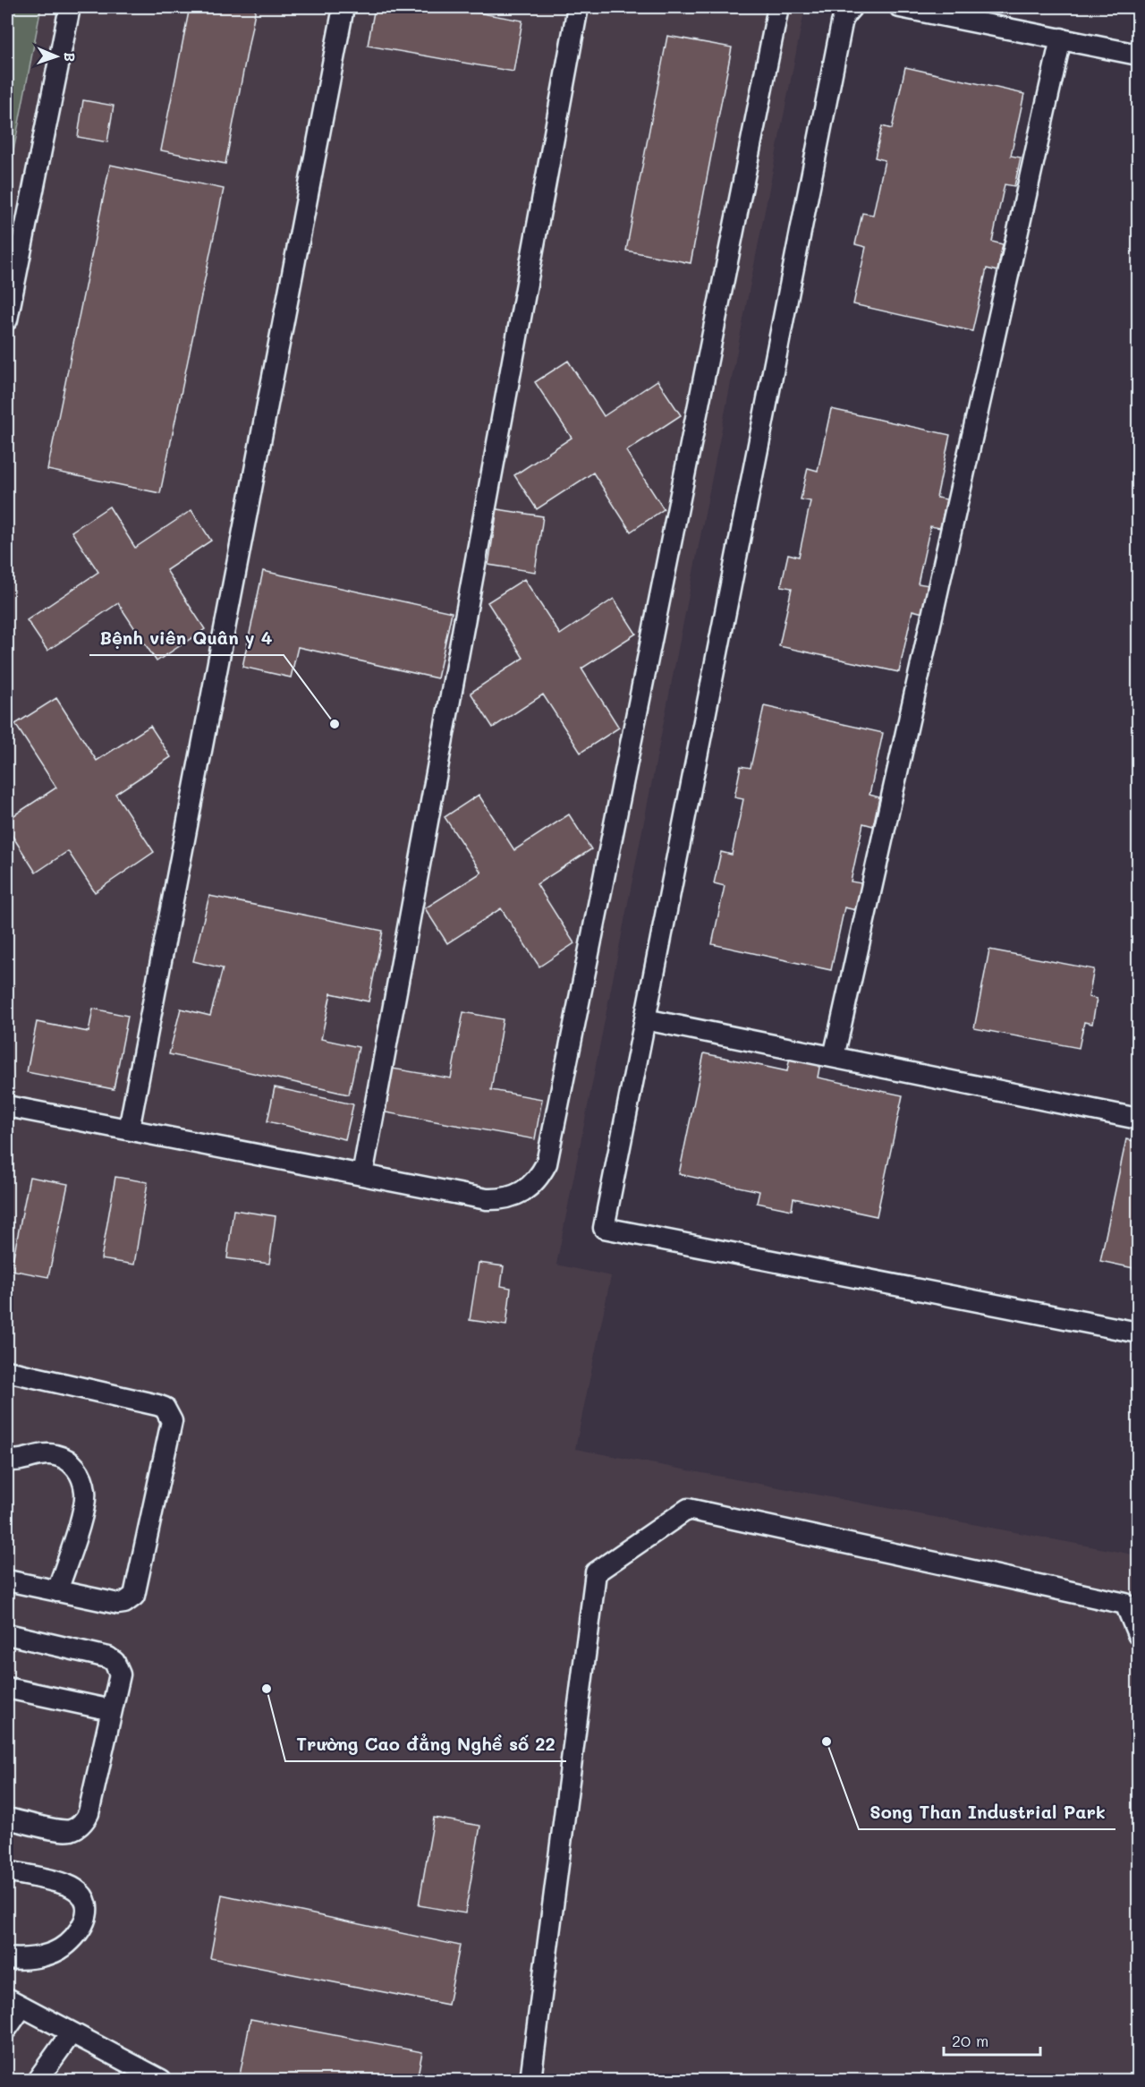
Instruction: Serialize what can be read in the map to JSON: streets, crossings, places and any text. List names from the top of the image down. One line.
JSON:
{"places":["Bệnh viên Quân y 4","Trường Cao đẳng Nghề số 22","Song Than Industrial Park"],"scale_bar":"20 m","north":"right"}
